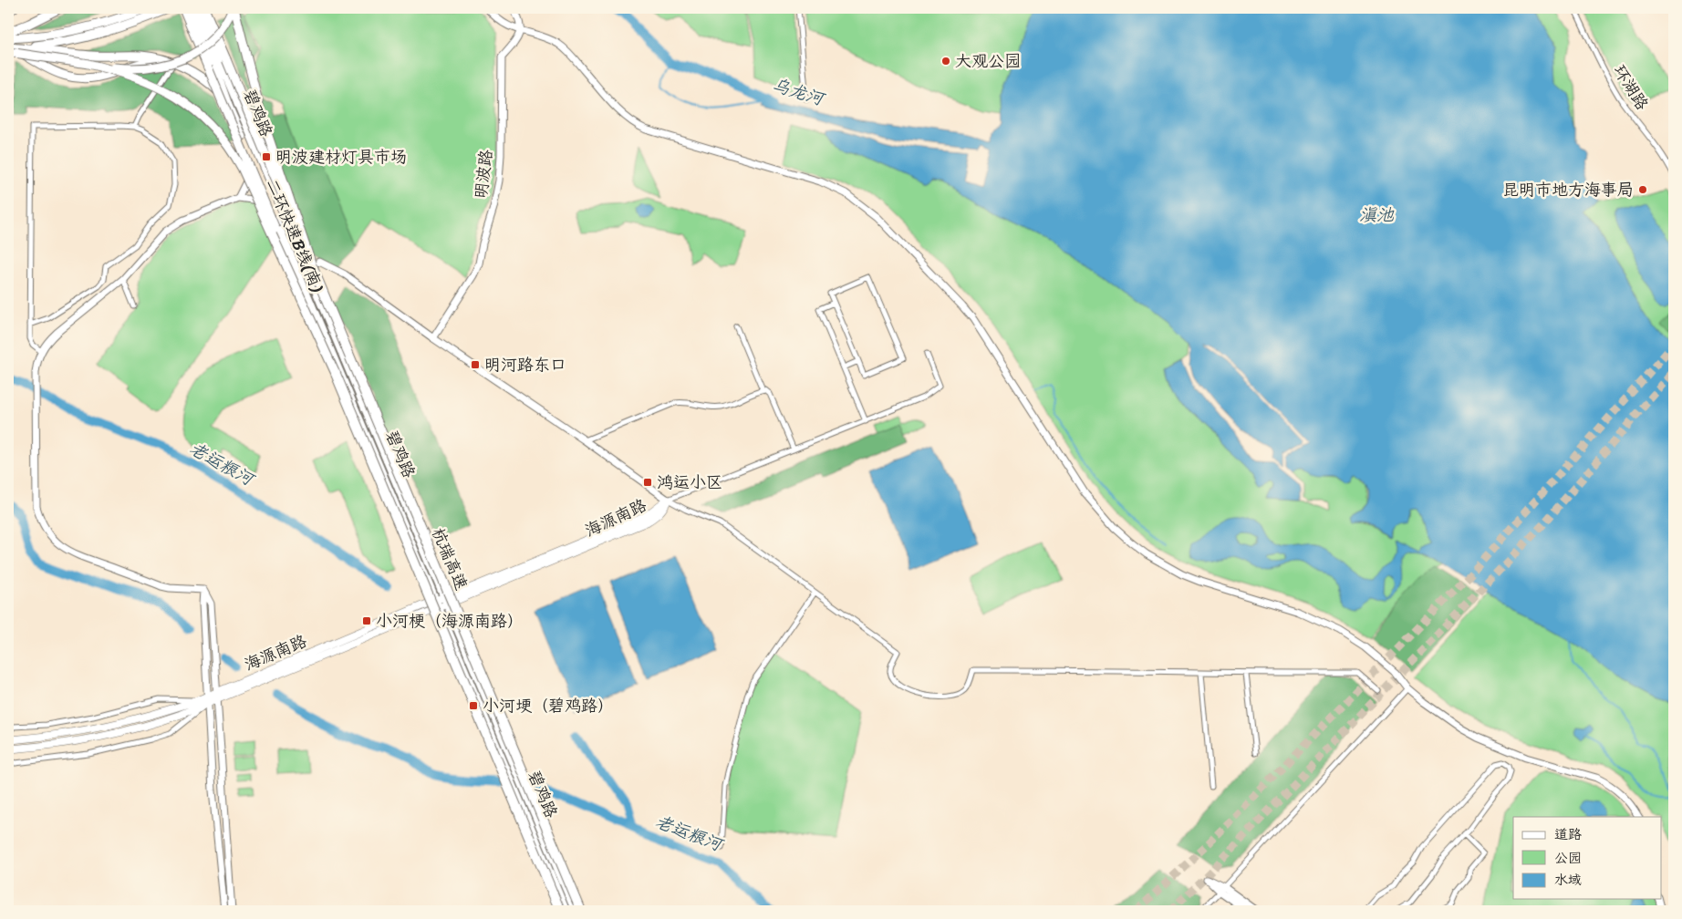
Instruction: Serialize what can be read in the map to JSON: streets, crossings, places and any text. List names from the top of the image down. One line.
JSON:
{"streets":{"highway":["杭瑞高速"],"main road":["碧鸡路","二环快速B线(南)","海源南路"],"street":["环湖路","明波路"]},"crossings":[["碧鸡路","二环快速B线(南)"],["碧鸡路","海源南路"],["碧鸡路","杭瑞高速"]],"water":["乌龙河","滇池","老运粮河"],"places":{"other":["大观公园","昆明市地方海事局"],"transit":["明波建材灯具市场","明河路东口","鸿运小区","小河梗（海源南路）","小河埂（碧鸡路）"]},"legend":["道路","公园","水域"]}
